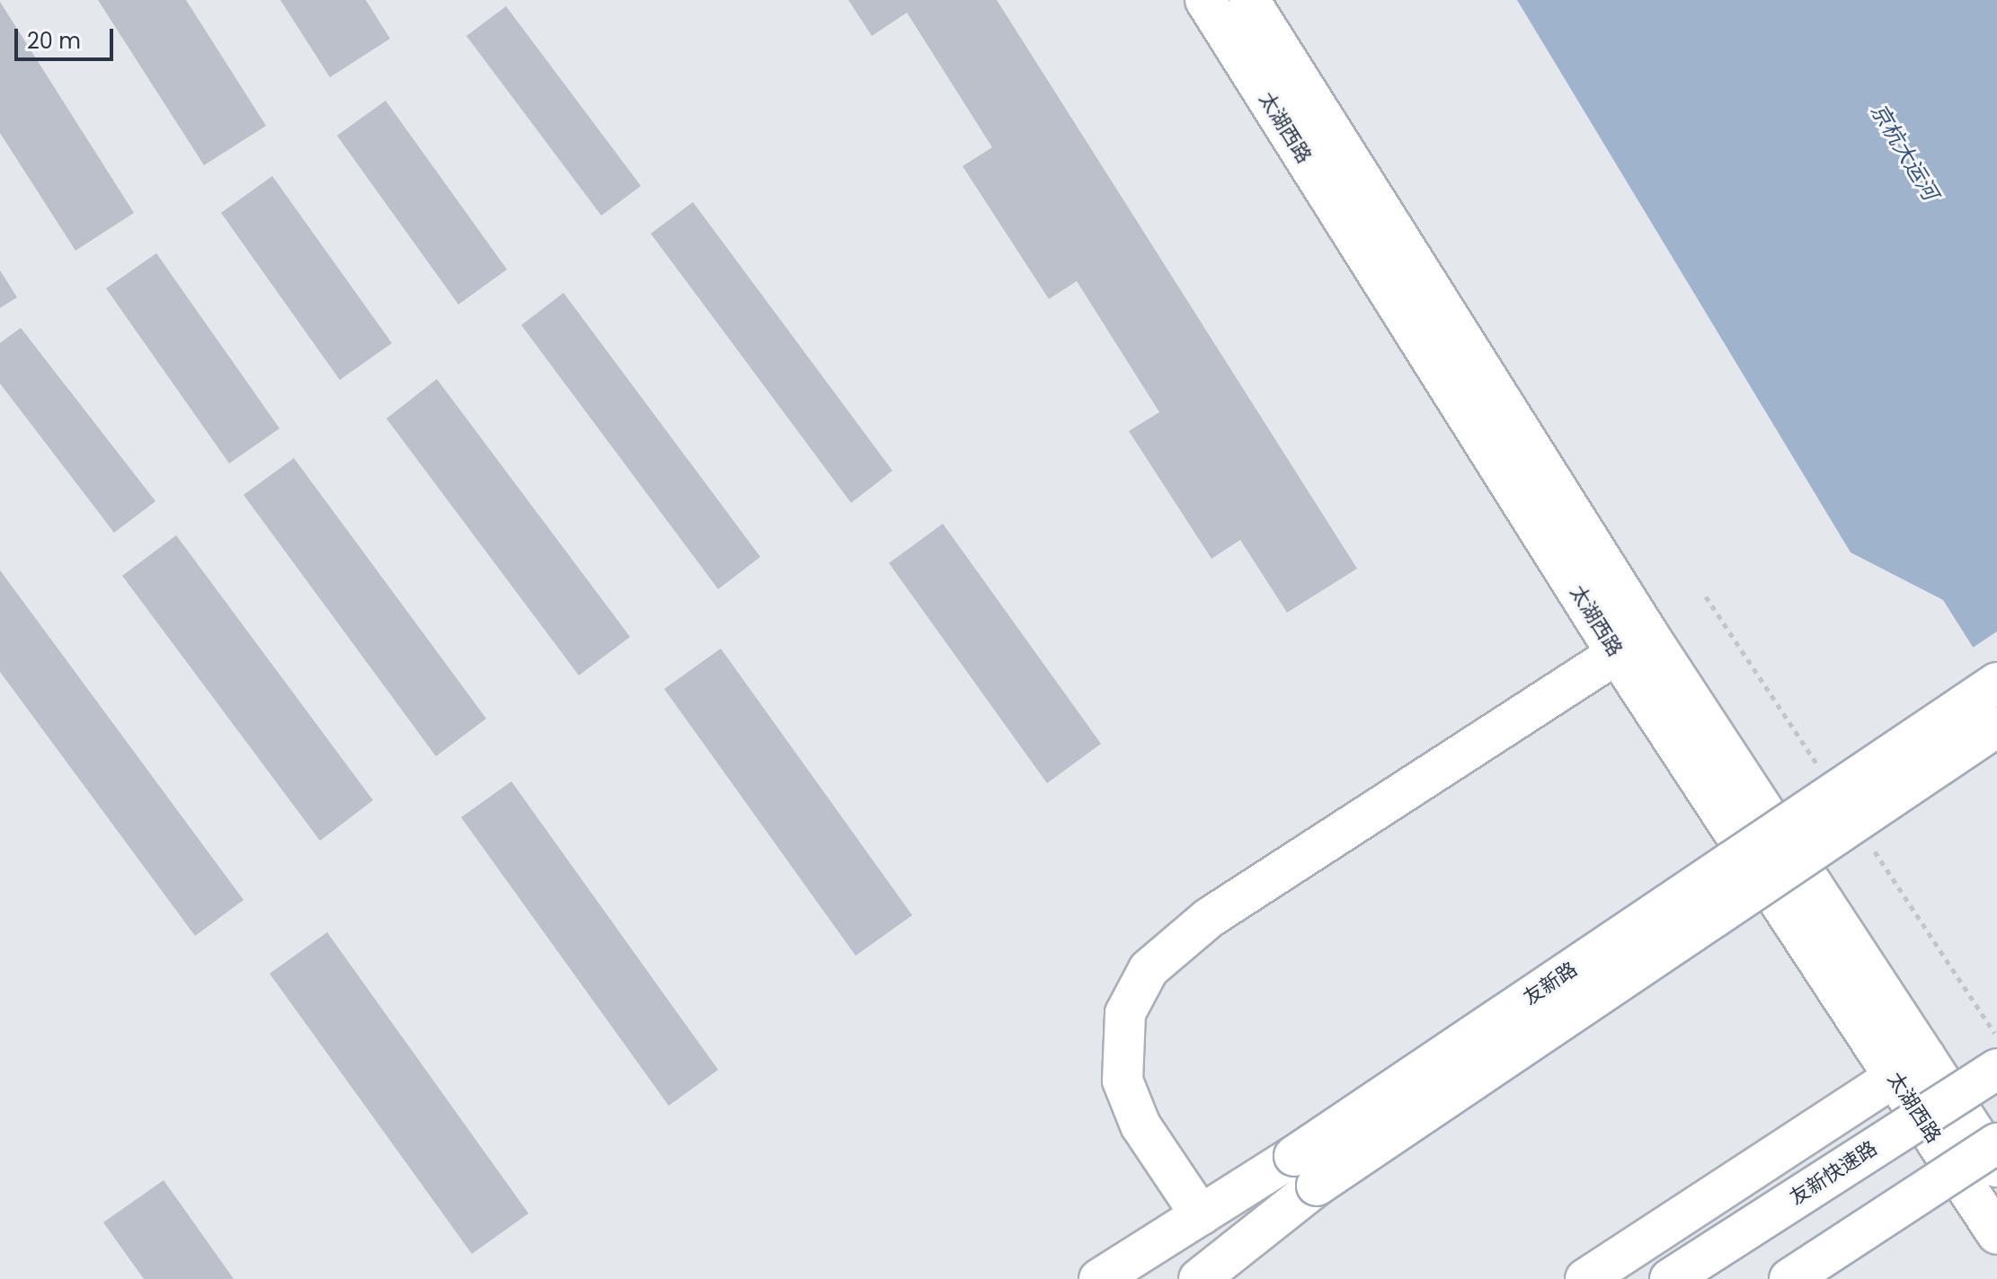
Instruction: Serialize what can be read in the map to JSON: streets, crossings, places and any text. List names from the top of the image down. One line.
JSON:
{"streets":{"main road":["太湖西路","友新路","友新快速路"]},"water":["京杭大运河"],"scale_bar":"20 m"}
